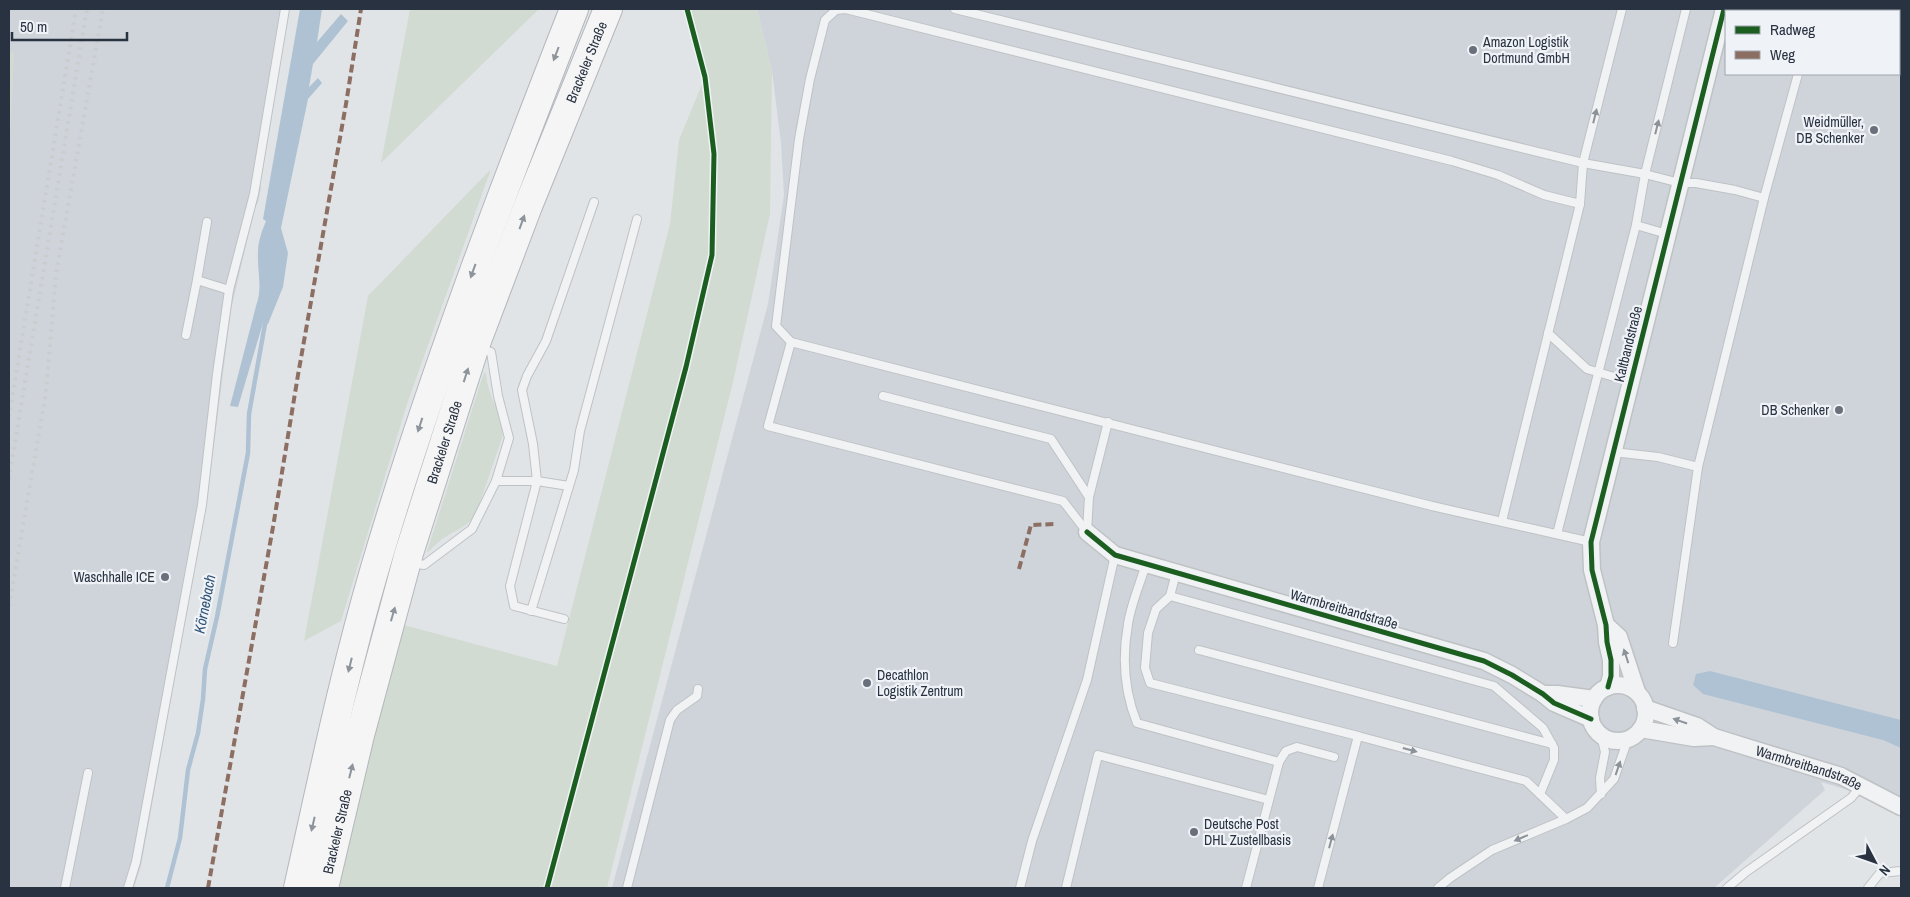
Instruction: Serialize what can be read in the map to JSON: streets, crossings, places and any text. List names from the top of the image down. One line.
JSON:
{"streets":{"highway":["Brackeler Straße"],"street":["Kaltbandstraße","Warmbreitbandstraße"]},"crossings":[["Kaltbandstraße","Warmbreitbandstraße"]],"water":["Körnebach"],"places":["Amazon Logistik Dortmund GmbH","Weidmüller, DB Schenker","DB Schenker","Waschhalle ICE","Decathlon Logistik Zentrum","Deutsche Post DHL Zustellbasis"],"legend":["Radweg","Weg"],"scale_bar":"50 m","north":"bottom right"}
